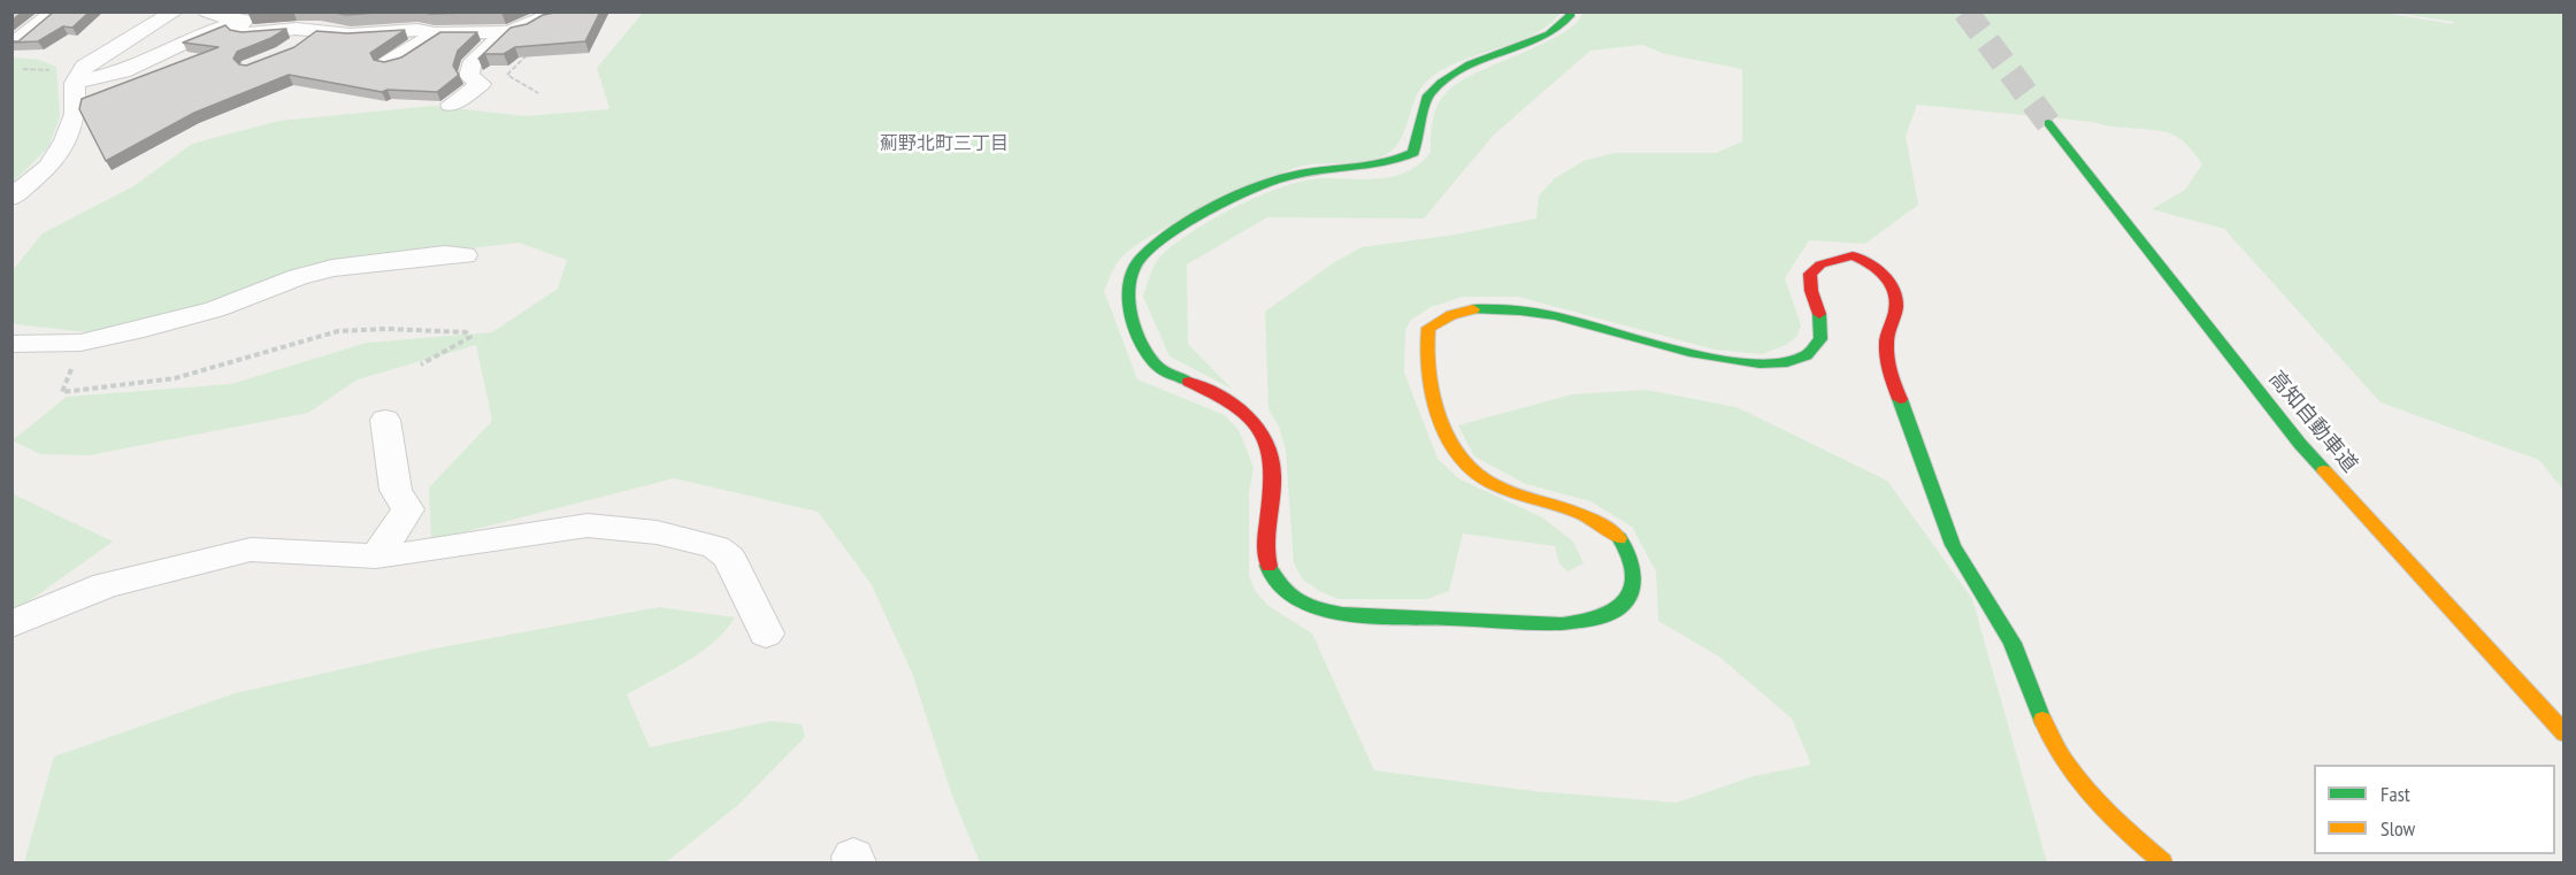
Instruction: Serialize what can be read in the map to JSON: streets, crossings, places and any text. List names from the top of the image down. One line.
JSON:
{"streets":{"main road":["高知自動車道"]},"districts":["薊野北町三丁目"],"legend":["Fast","Slow"]}
